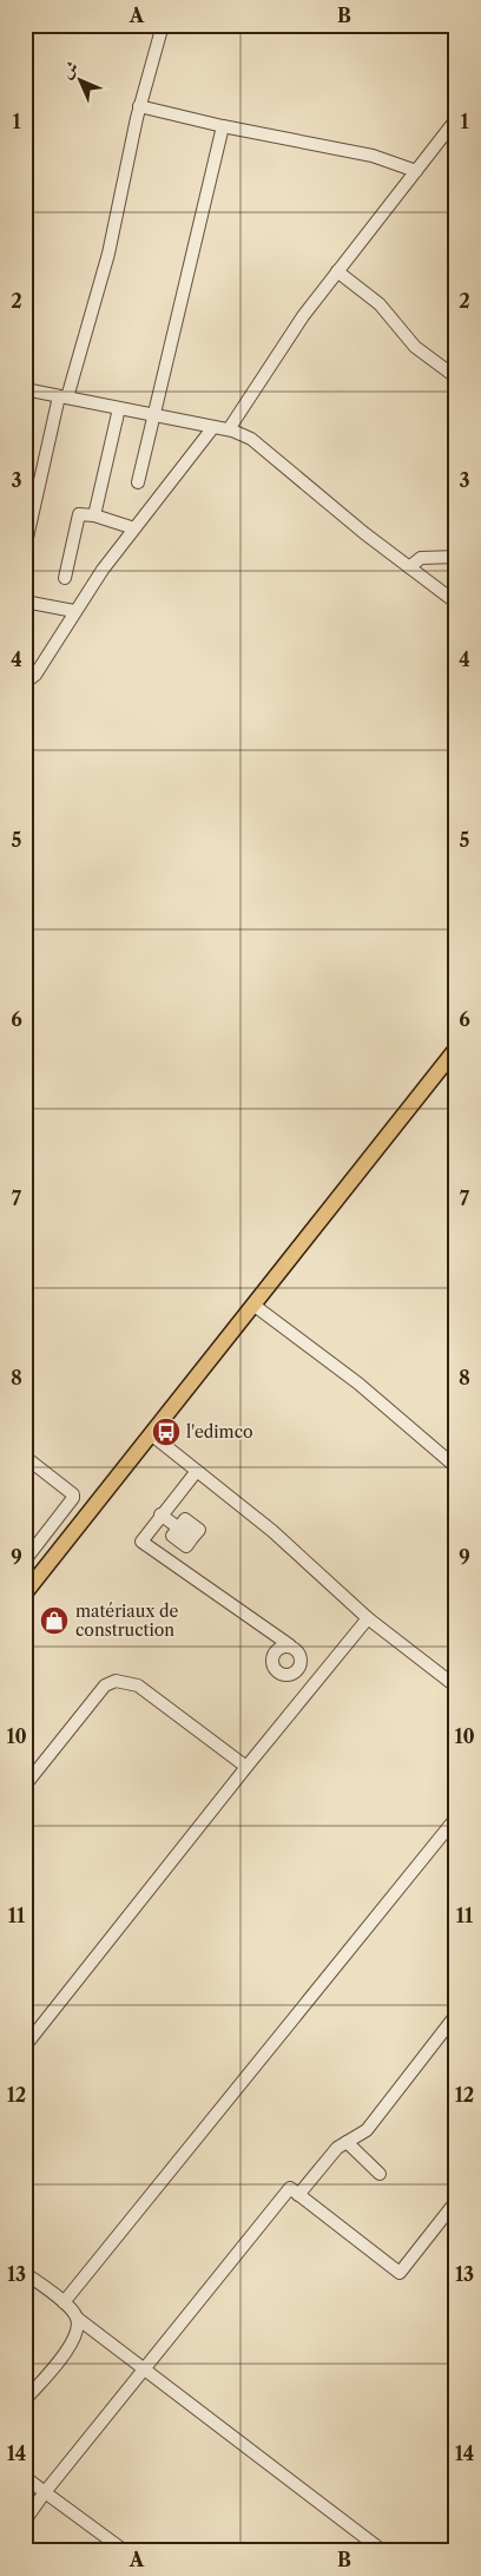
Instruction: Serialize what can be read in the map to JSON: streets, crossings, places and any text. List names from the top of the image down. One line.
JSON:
{"places":{"bus stop":["l'edimco"],"shop":["matériaux de construction"]},"north":"top left","grid":{"columns":["A","B"],"rows":["1","2","3","4","5","6","7","8","9","10","11","12","13","14"]}}
